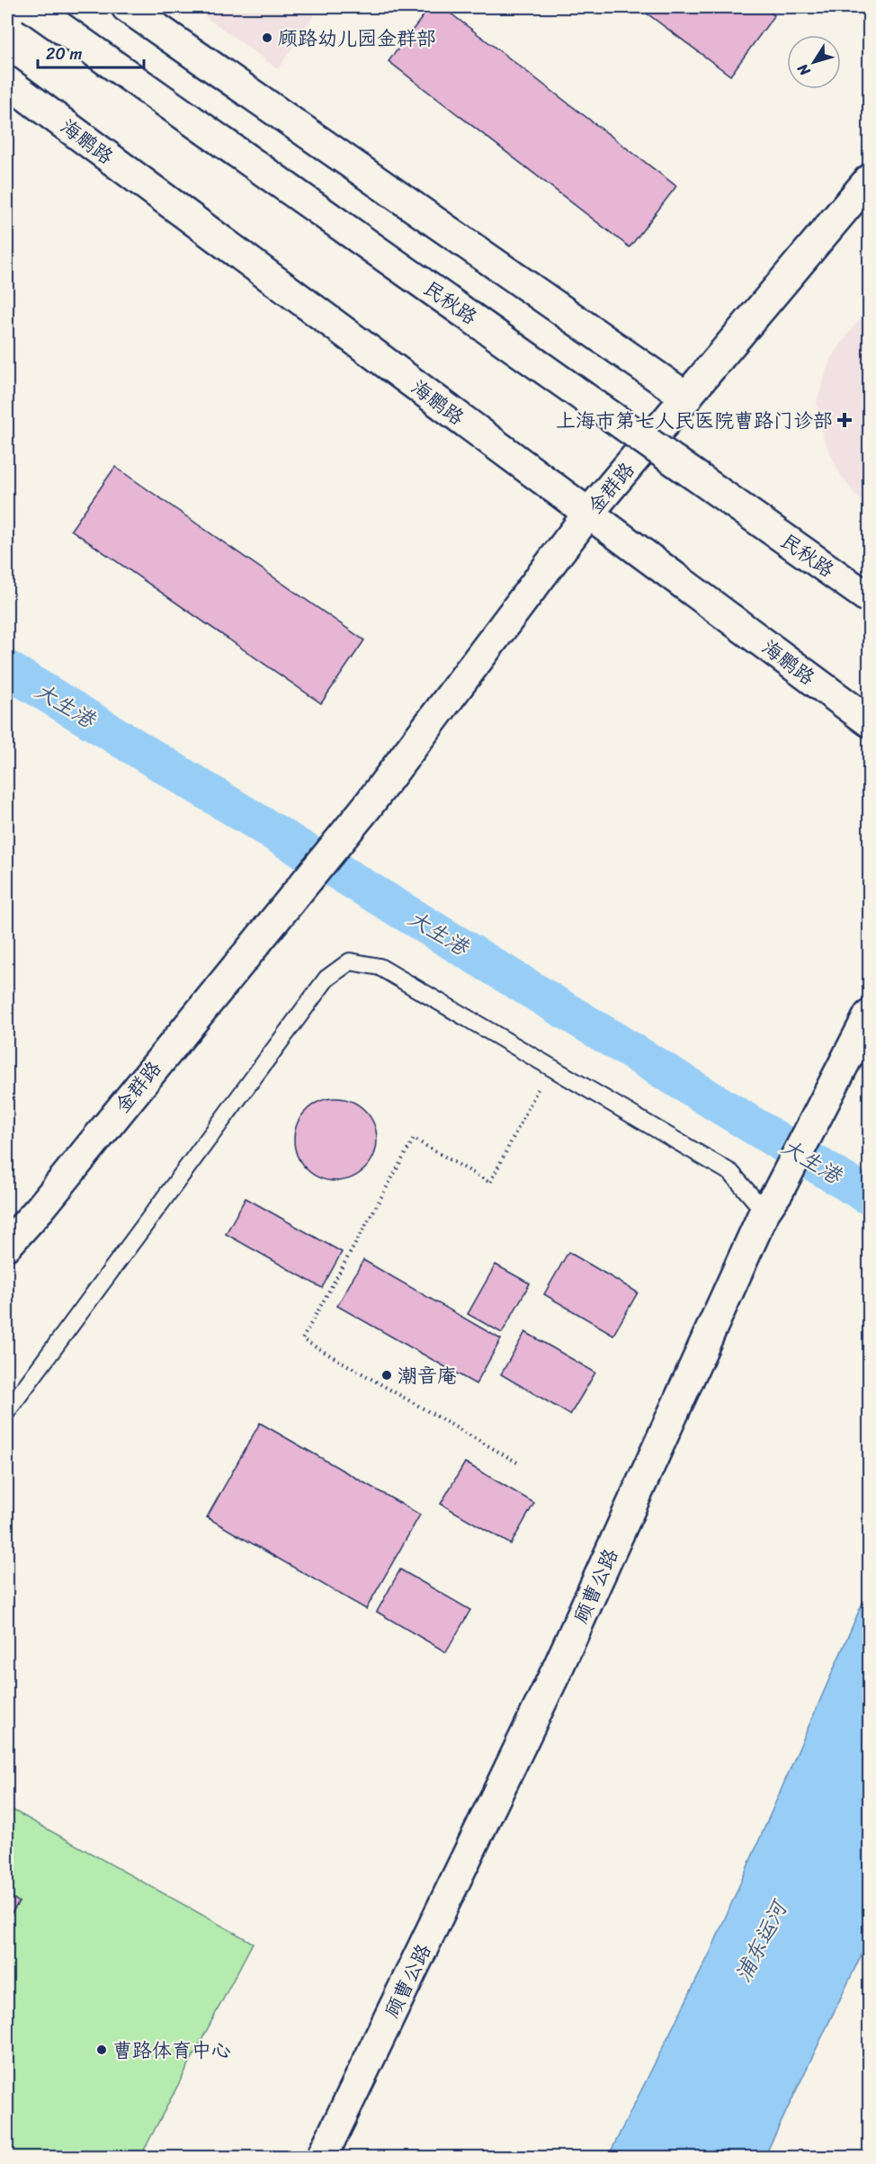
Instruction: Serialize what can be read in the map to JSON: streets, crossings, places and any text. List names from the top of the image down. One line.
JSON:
{"streets":{"street":["海鹏路","民秋路","金群路","顾曹公路"]},"crossings":[["海鹏路","金群路"]],"water":["大生港","浦东运河"],"places":{"other":["顾路幼儿园金群部","潮音庵","曹路体育中心"],"health":["上海市第七人民医院曹路门诊部"]},"scale_bar":"20 m","north":"bottom left"}
